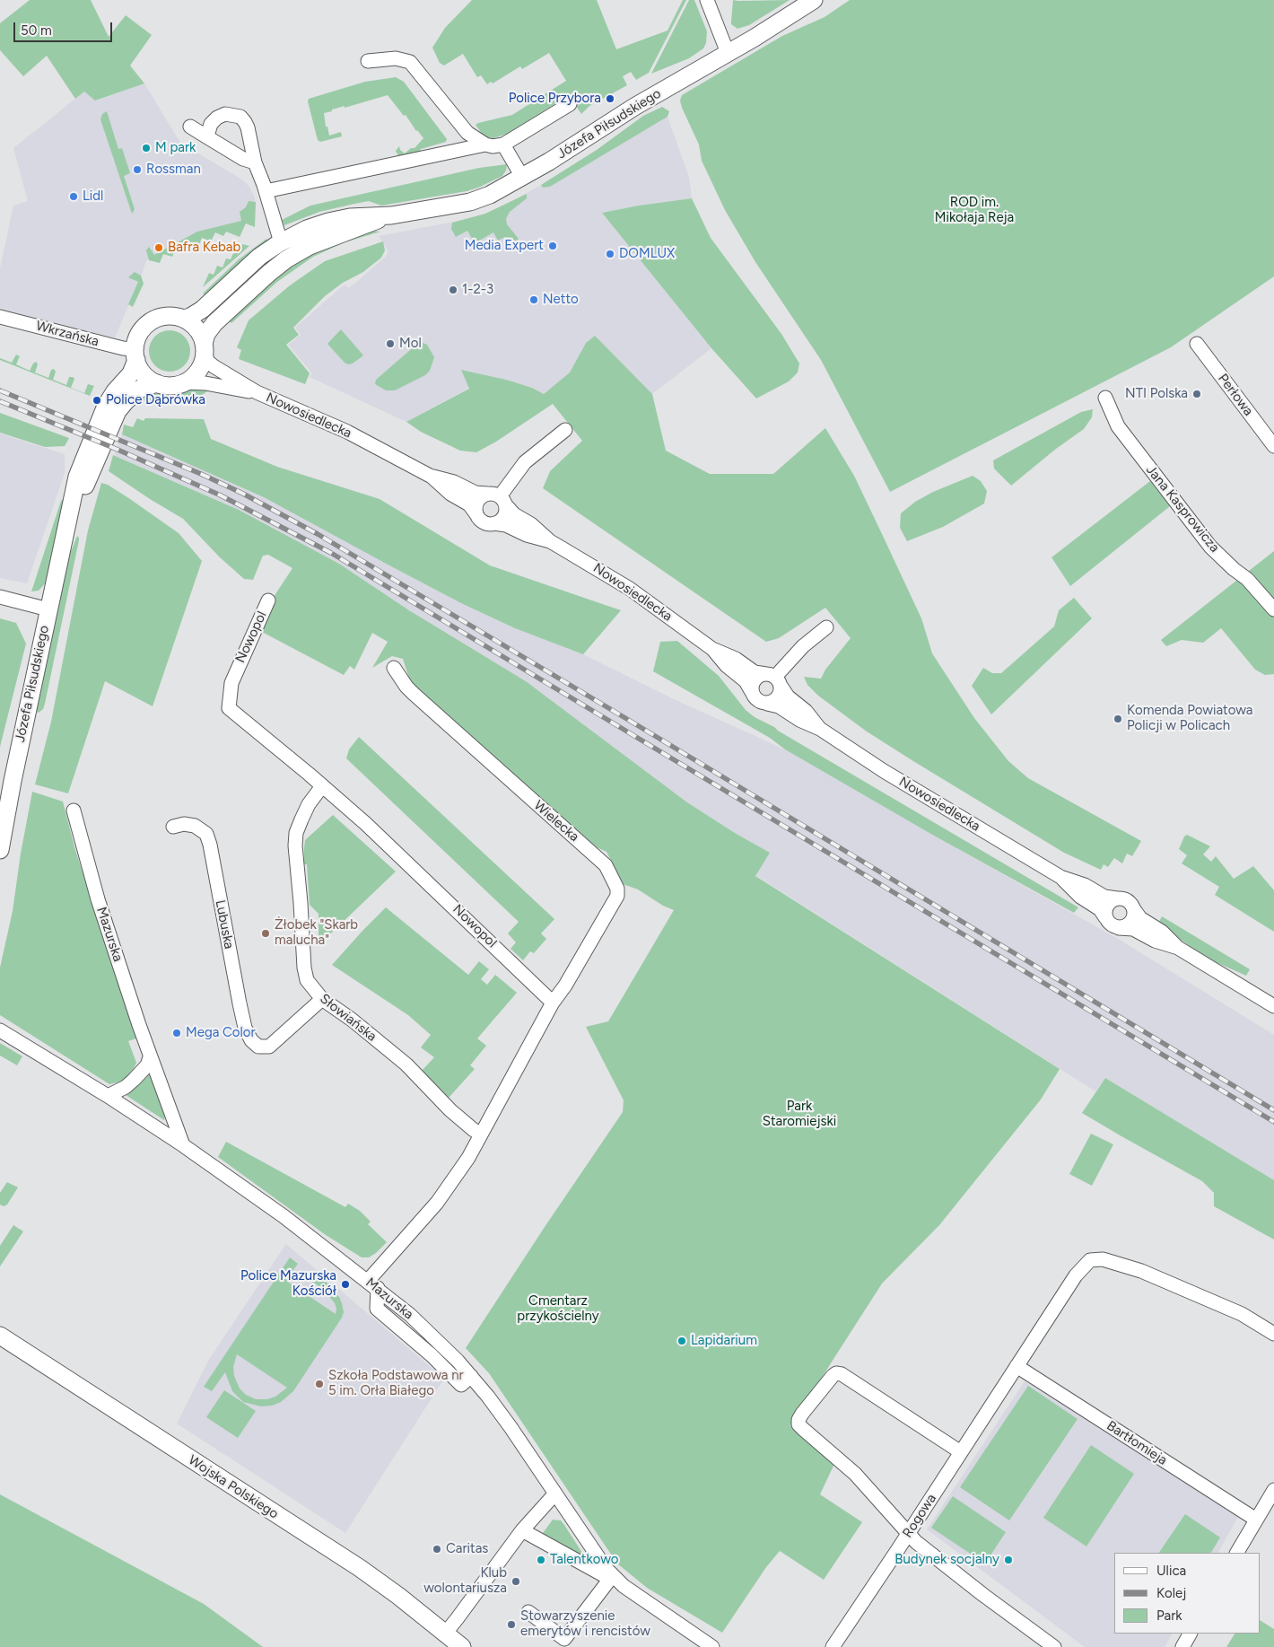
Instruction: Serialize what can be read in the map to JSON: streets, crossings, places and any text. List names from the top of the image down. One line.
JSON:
{"streets":{"street":["Józefa Piłsudskiego","Wkrzańska","Perłowa","Nowosiedlecka","Jana Kasprowicza","Nowopol","Wielecka","Lubuska","Mazurska","Słowiańska","Bartłomieja","Wojska Polskiego","Rogowa"]},"crossings":[["Józefa Piłsudskiego","Wkrzańska"],["Józefa Piłsudskiego","Nowosiedlecka"],["Wkrzańska","Nowosiedlecka"],["Nowopol","Wielecka"],["Nowopol","Słowiańska"],["Lubuska","Słowiańska"],["Bartłomieja","Rogowa"]],"parks":["ROD im. Mikołaja Reja","Park Staromiejski","Cmentarz przykościelny"],"places":["Police Przybora","M park","Rossman","Lidl","Media Expert","Bafra Kebab","DOMLUX","1-2-3","Netto","Mol","NTI Polska","Police Dąbrówka","Komenda Powiatowa Policji w Policach","Żłobek \"Skarb malucha\"","Mega Color","Police Mazurska Kościół","Lapidarium","Szkoła Podstawowa nr 5 im. Orła Białego","Caritas","Talentkowo","Budynek socjalny","Klub wolontariusza","Stowarzyszenie emerytów i rencistów"],"legend":["Ulica","Kolej","Park"],"scale_bar":"50 m"}
